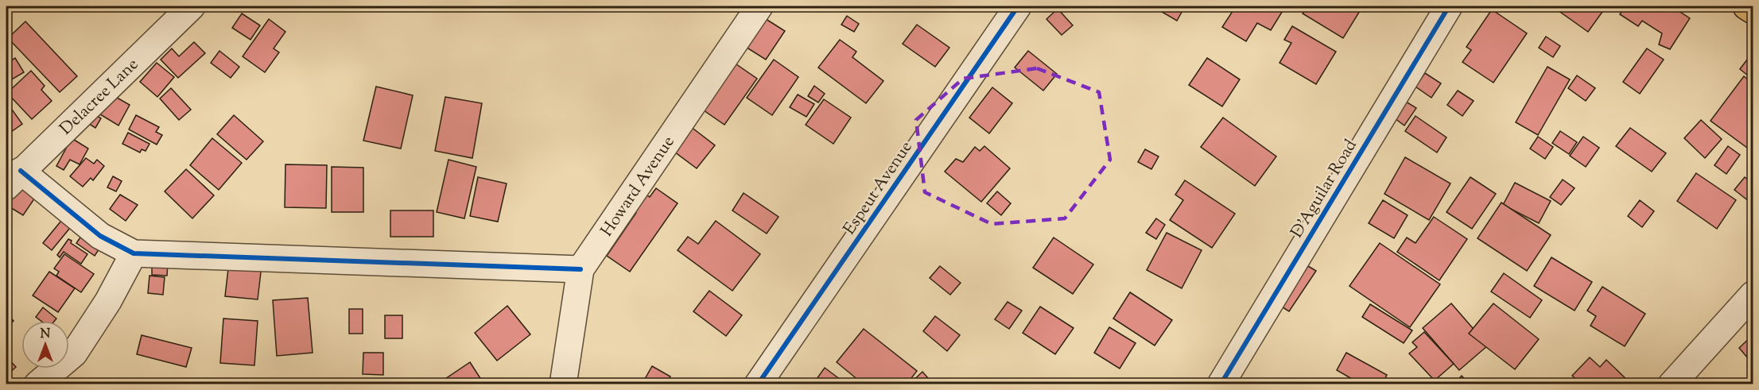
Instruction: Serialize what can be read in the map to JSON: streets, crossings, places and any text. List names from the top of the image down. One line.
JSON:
{"streets":{"street":["Delacree Lane","Howard Avenue","Espeut Avenue","D'Aguilar Road"]},"north":"top"}
